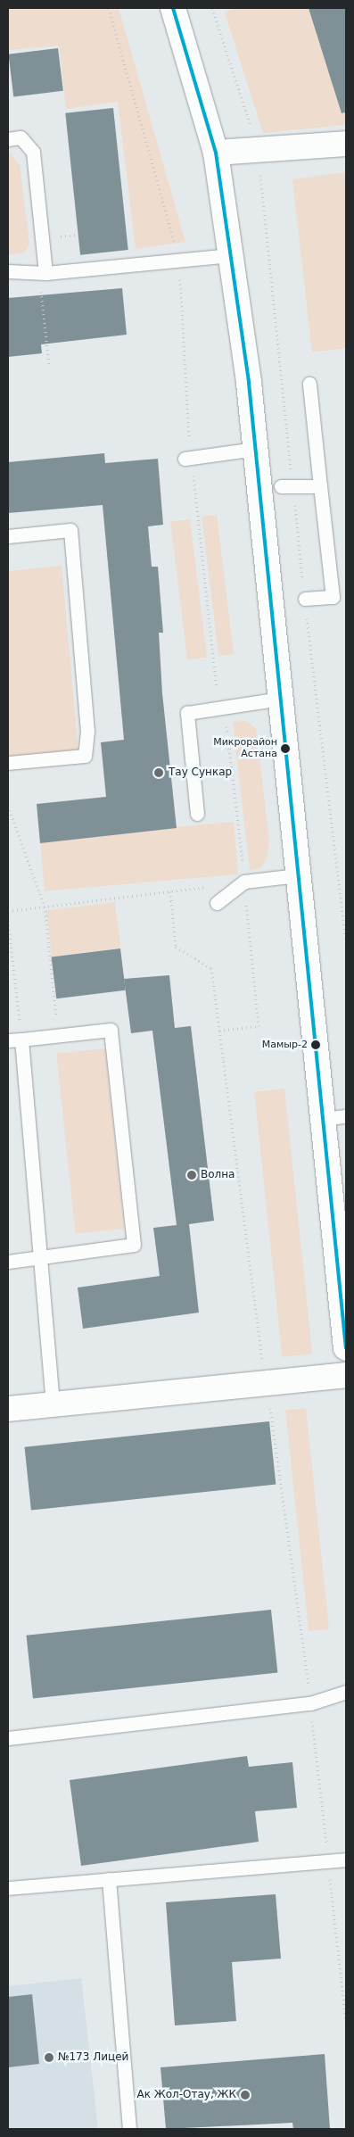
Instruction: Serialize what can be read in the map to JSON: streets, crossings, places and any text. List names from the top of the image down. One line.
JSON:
{"places":["Микрорайон Астана","Тау Сункар","Мамыр-2","Волна","№173 Лицей","Ак Жол-Отау, ЖК"]}
